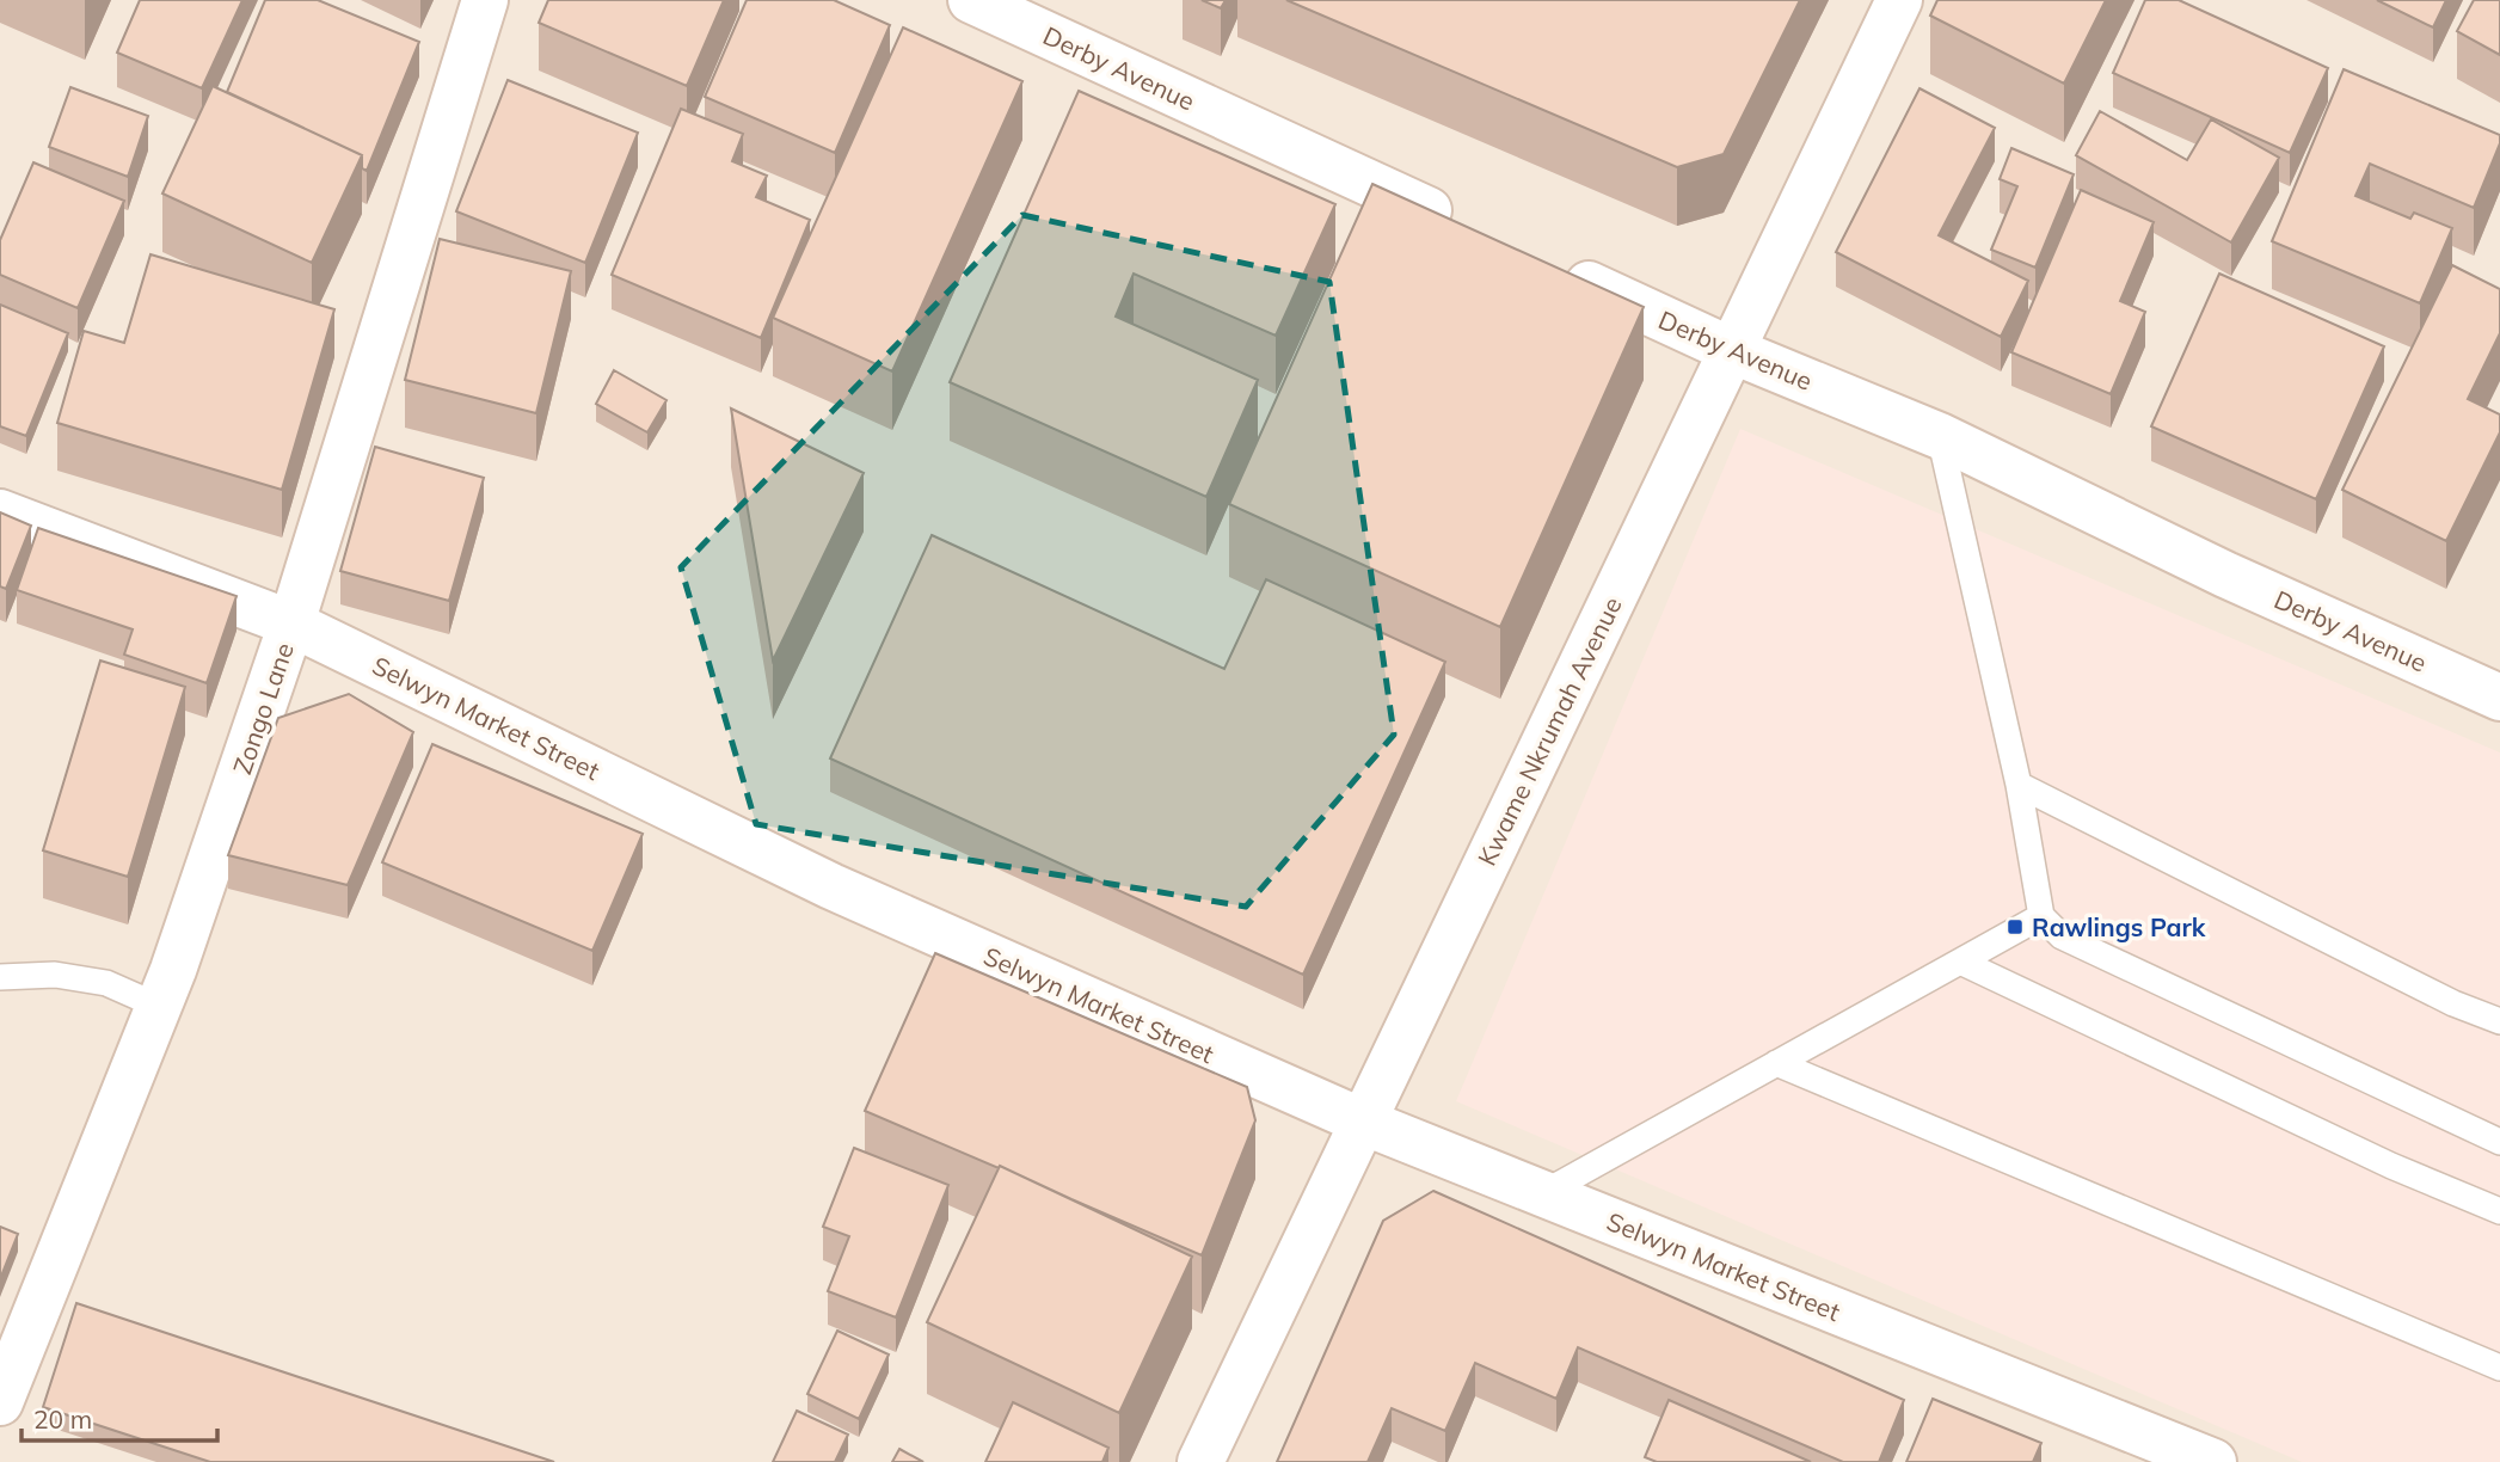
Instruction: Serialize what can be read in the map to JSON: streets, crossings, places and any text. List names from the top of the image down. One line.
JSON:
{"streets":{"main road":["Derby Avenue","Zongo Lane","Selwyn Market Street","Kwame Nkrumah Avenue"]},"crossings":[["Derby Avenue","Kwame Nkrumah Avenue"],["Zongo Lane","Selwyn Market Street"],["Selwyn Market Street","Kwame Nkrumah Avenue"]],"places":{"transit":["Rawlings Park"]},"scale_bar":"20 m"}
